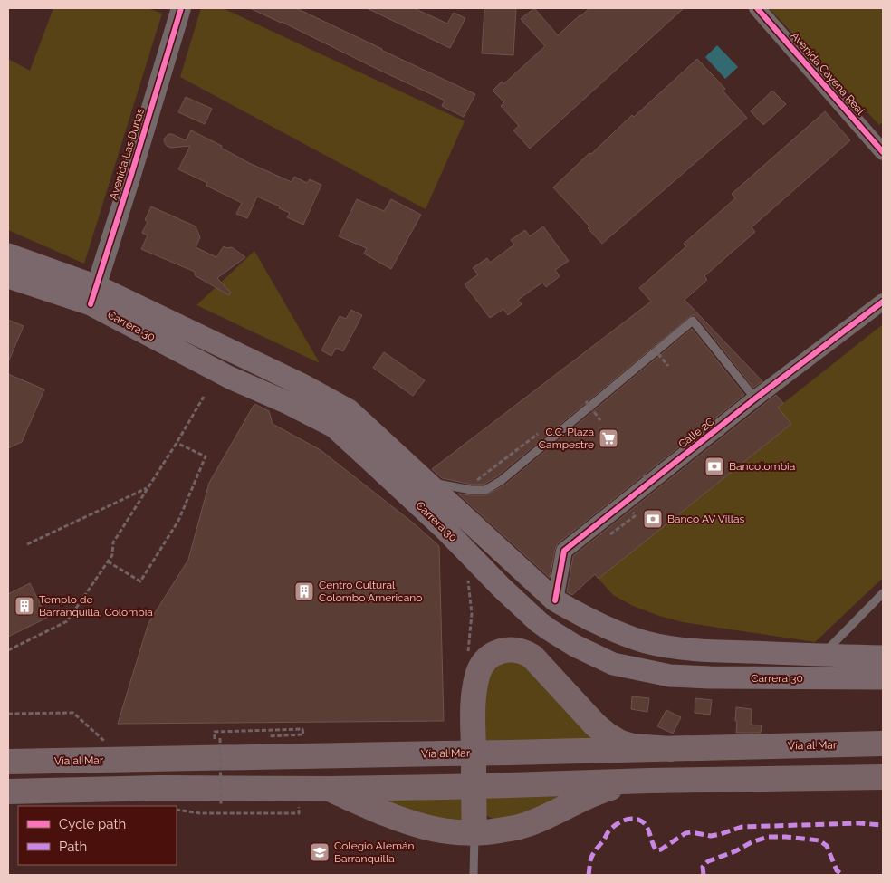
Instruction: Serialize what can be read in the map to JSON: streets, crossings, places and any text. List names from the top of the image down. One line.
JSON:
{"streets":{"highway":["Vía al Mar"],"main road":["Carrera 30"],"street":["Avenida Cayena Real","Avenida Las Dunas","Calle 2C"]},"crossings":[["Avenida Las Dunas","Carrera 30"],["Carrera 30","Calle 2C"]],"places":{"supermarket":["C.C. Plaza Campestre"],"bank":["Bancolombia","Banco AV Villas"],"building":["Centro Cultural Colombo Americano","Templo de Barranquilla, Colombia"],"school or university":["Colegio Alemán Barranquilla"]},"legend":["Cycle path","Path"]}
